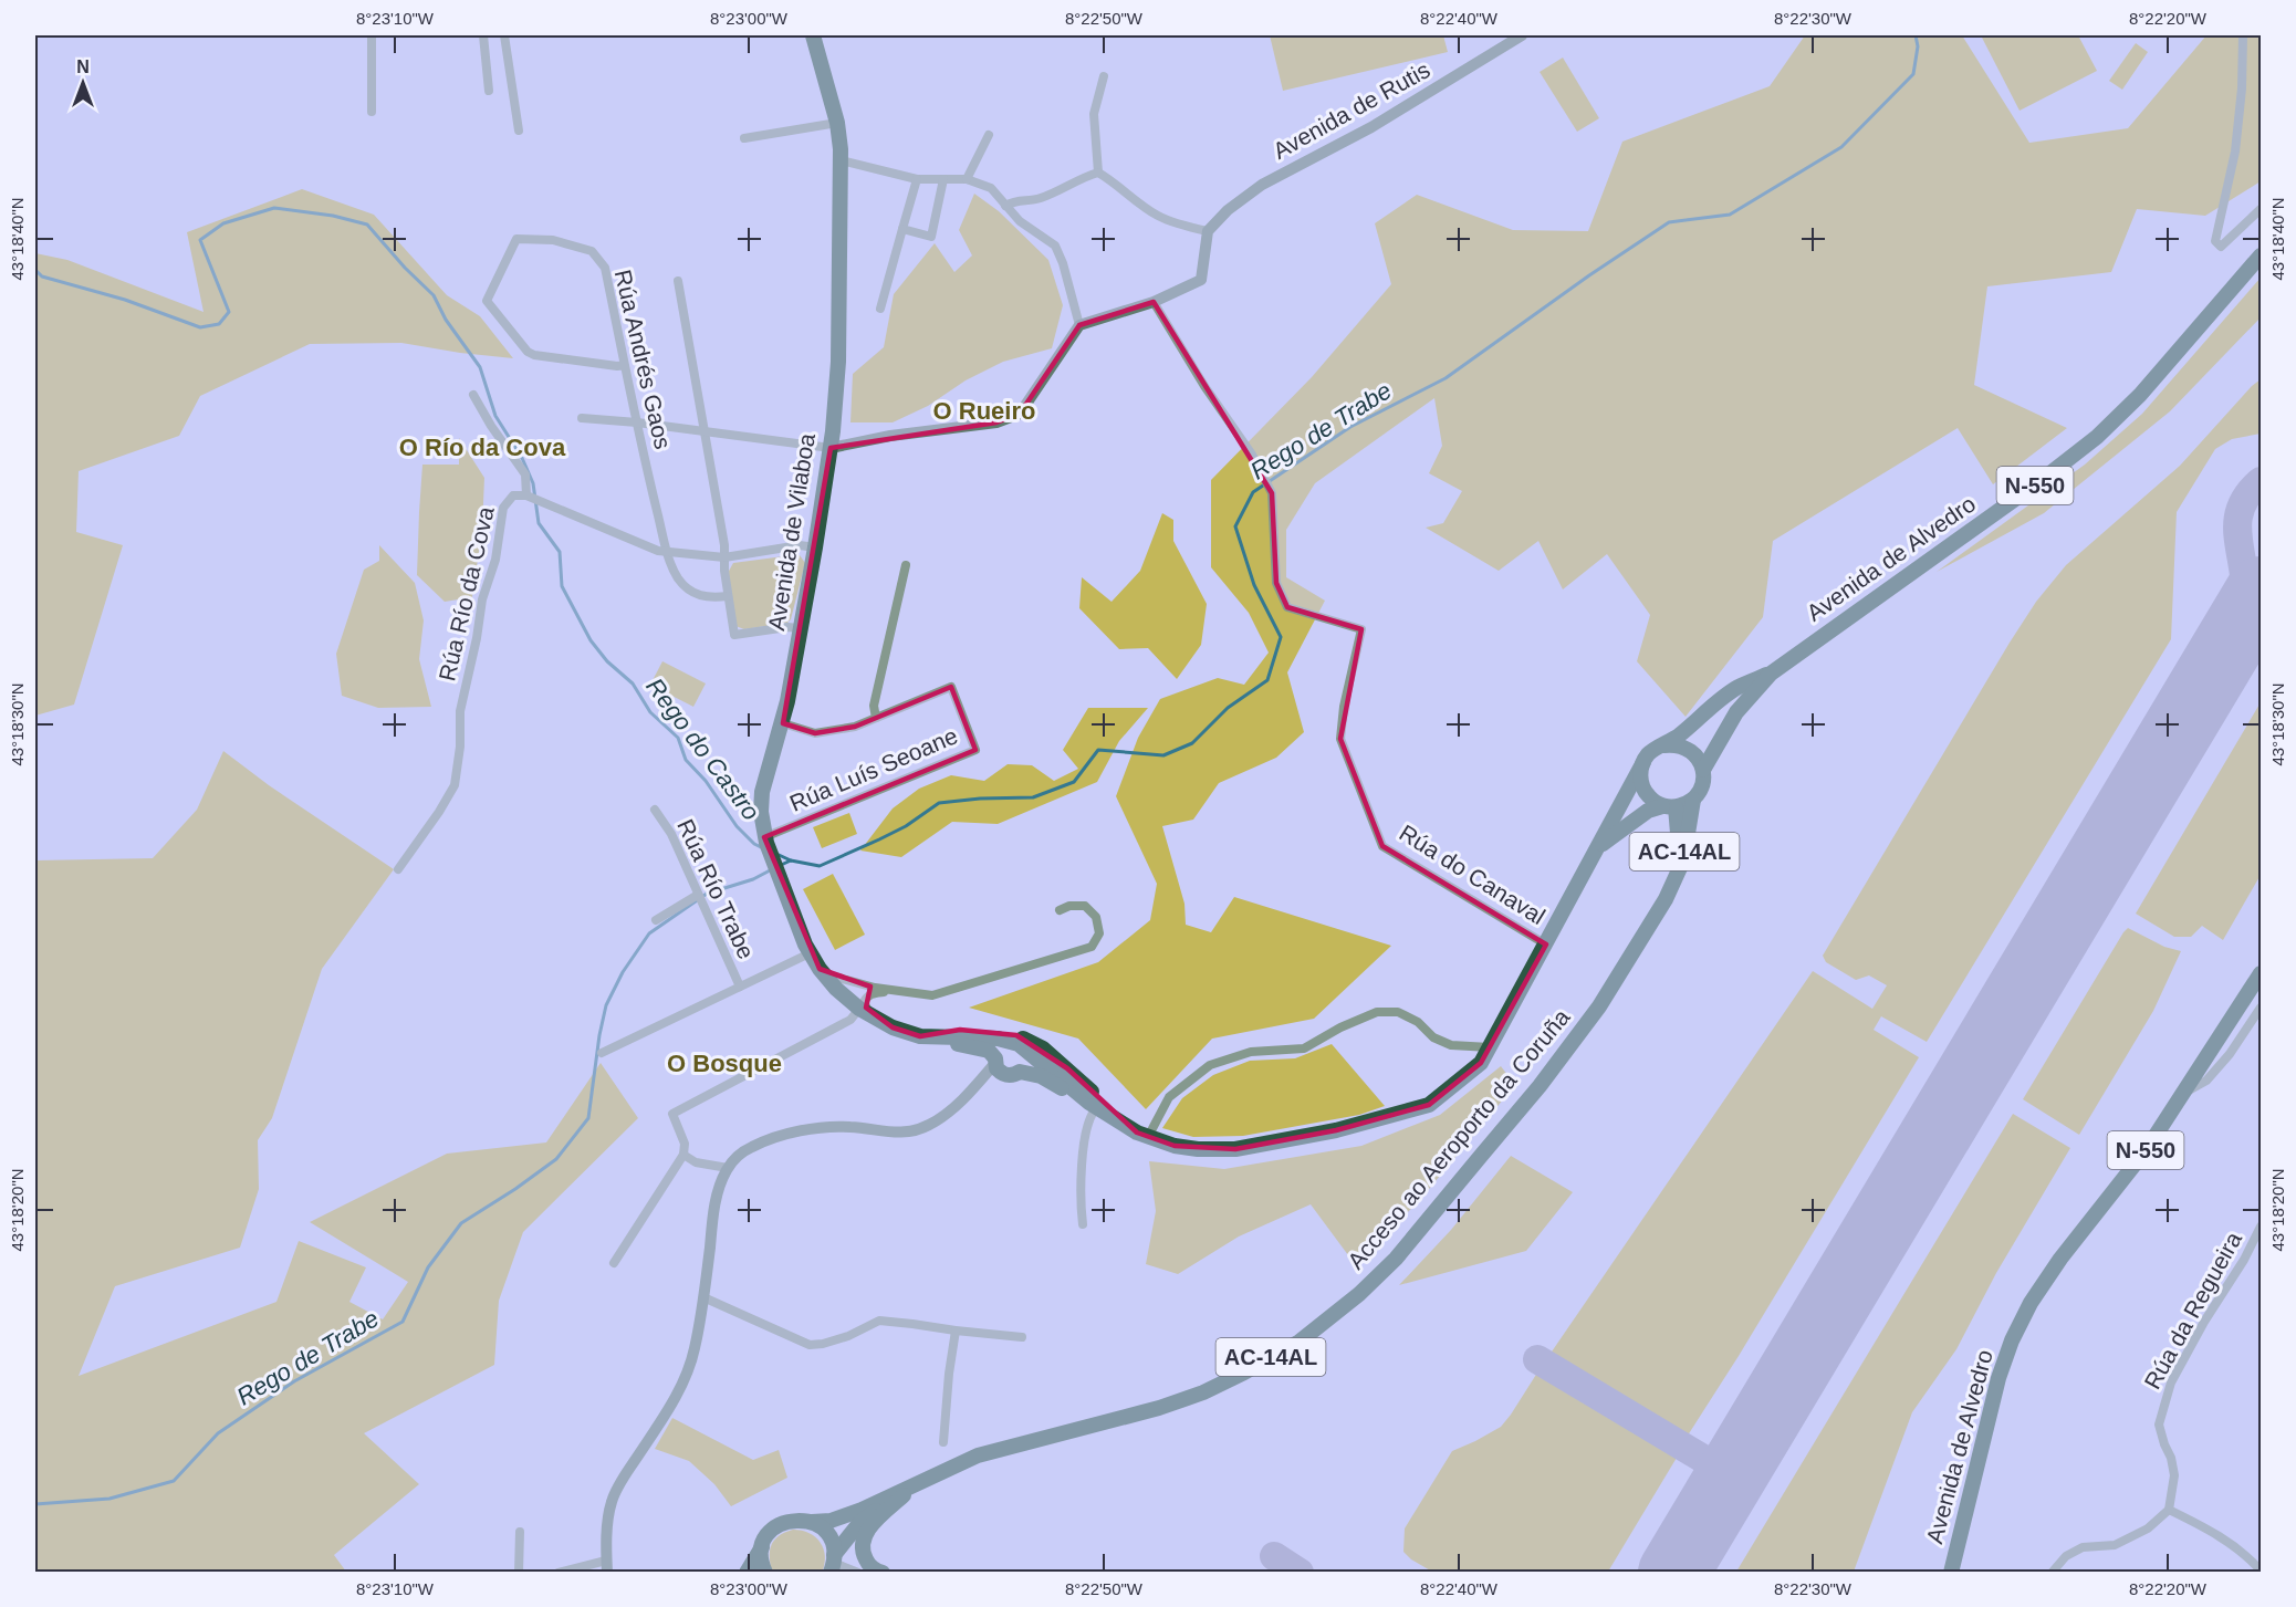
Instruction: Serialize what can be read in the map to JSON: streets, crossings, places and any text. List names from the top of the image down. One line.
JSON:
{"streets":{"highway":["N-550","Avenida de Vilaboa","Avenida de Alvedro","AC-14AL","Acceso ao Aeroporto da Coruña"],"street":["Avenida de Rutis","Rúa Andrés Gaos","Rúa Río da Cova","Rúa Luís Seoane","Rúa do Canaval","Rúa Río Trabe","Rúa da Regueira"]},"crossings":[["Rúa Andrés Gaos","Rúa Río da Cova"],["N-550","Avenida de Alvedro"],["N-550","Acceso ao Aeroporto da Coruña"],["Avenida de Vilaboa","Rúa Río da Cova"],["Avenida de Vilaboa","Rúa Luís Seoane"],["Avenida de Alvedro","Acceso ao Aeroporto da Coruña"],["AC-14AL","Acceso ao Aeroporto da Coruña"]],"districts":["O Rueiro","O Río da Cova","O Bosque"],"water":["Rego de Trabe","Rego do Castro"],"north":"top","coordinates":["8°23'10\"W","8°23'00\"W","8°22'50\"W","8°22'40\"W","8°22'30\"W","8°22'20\"W","43°18'40\"N","43°18'30\"N","43°18'20\"N"]}
